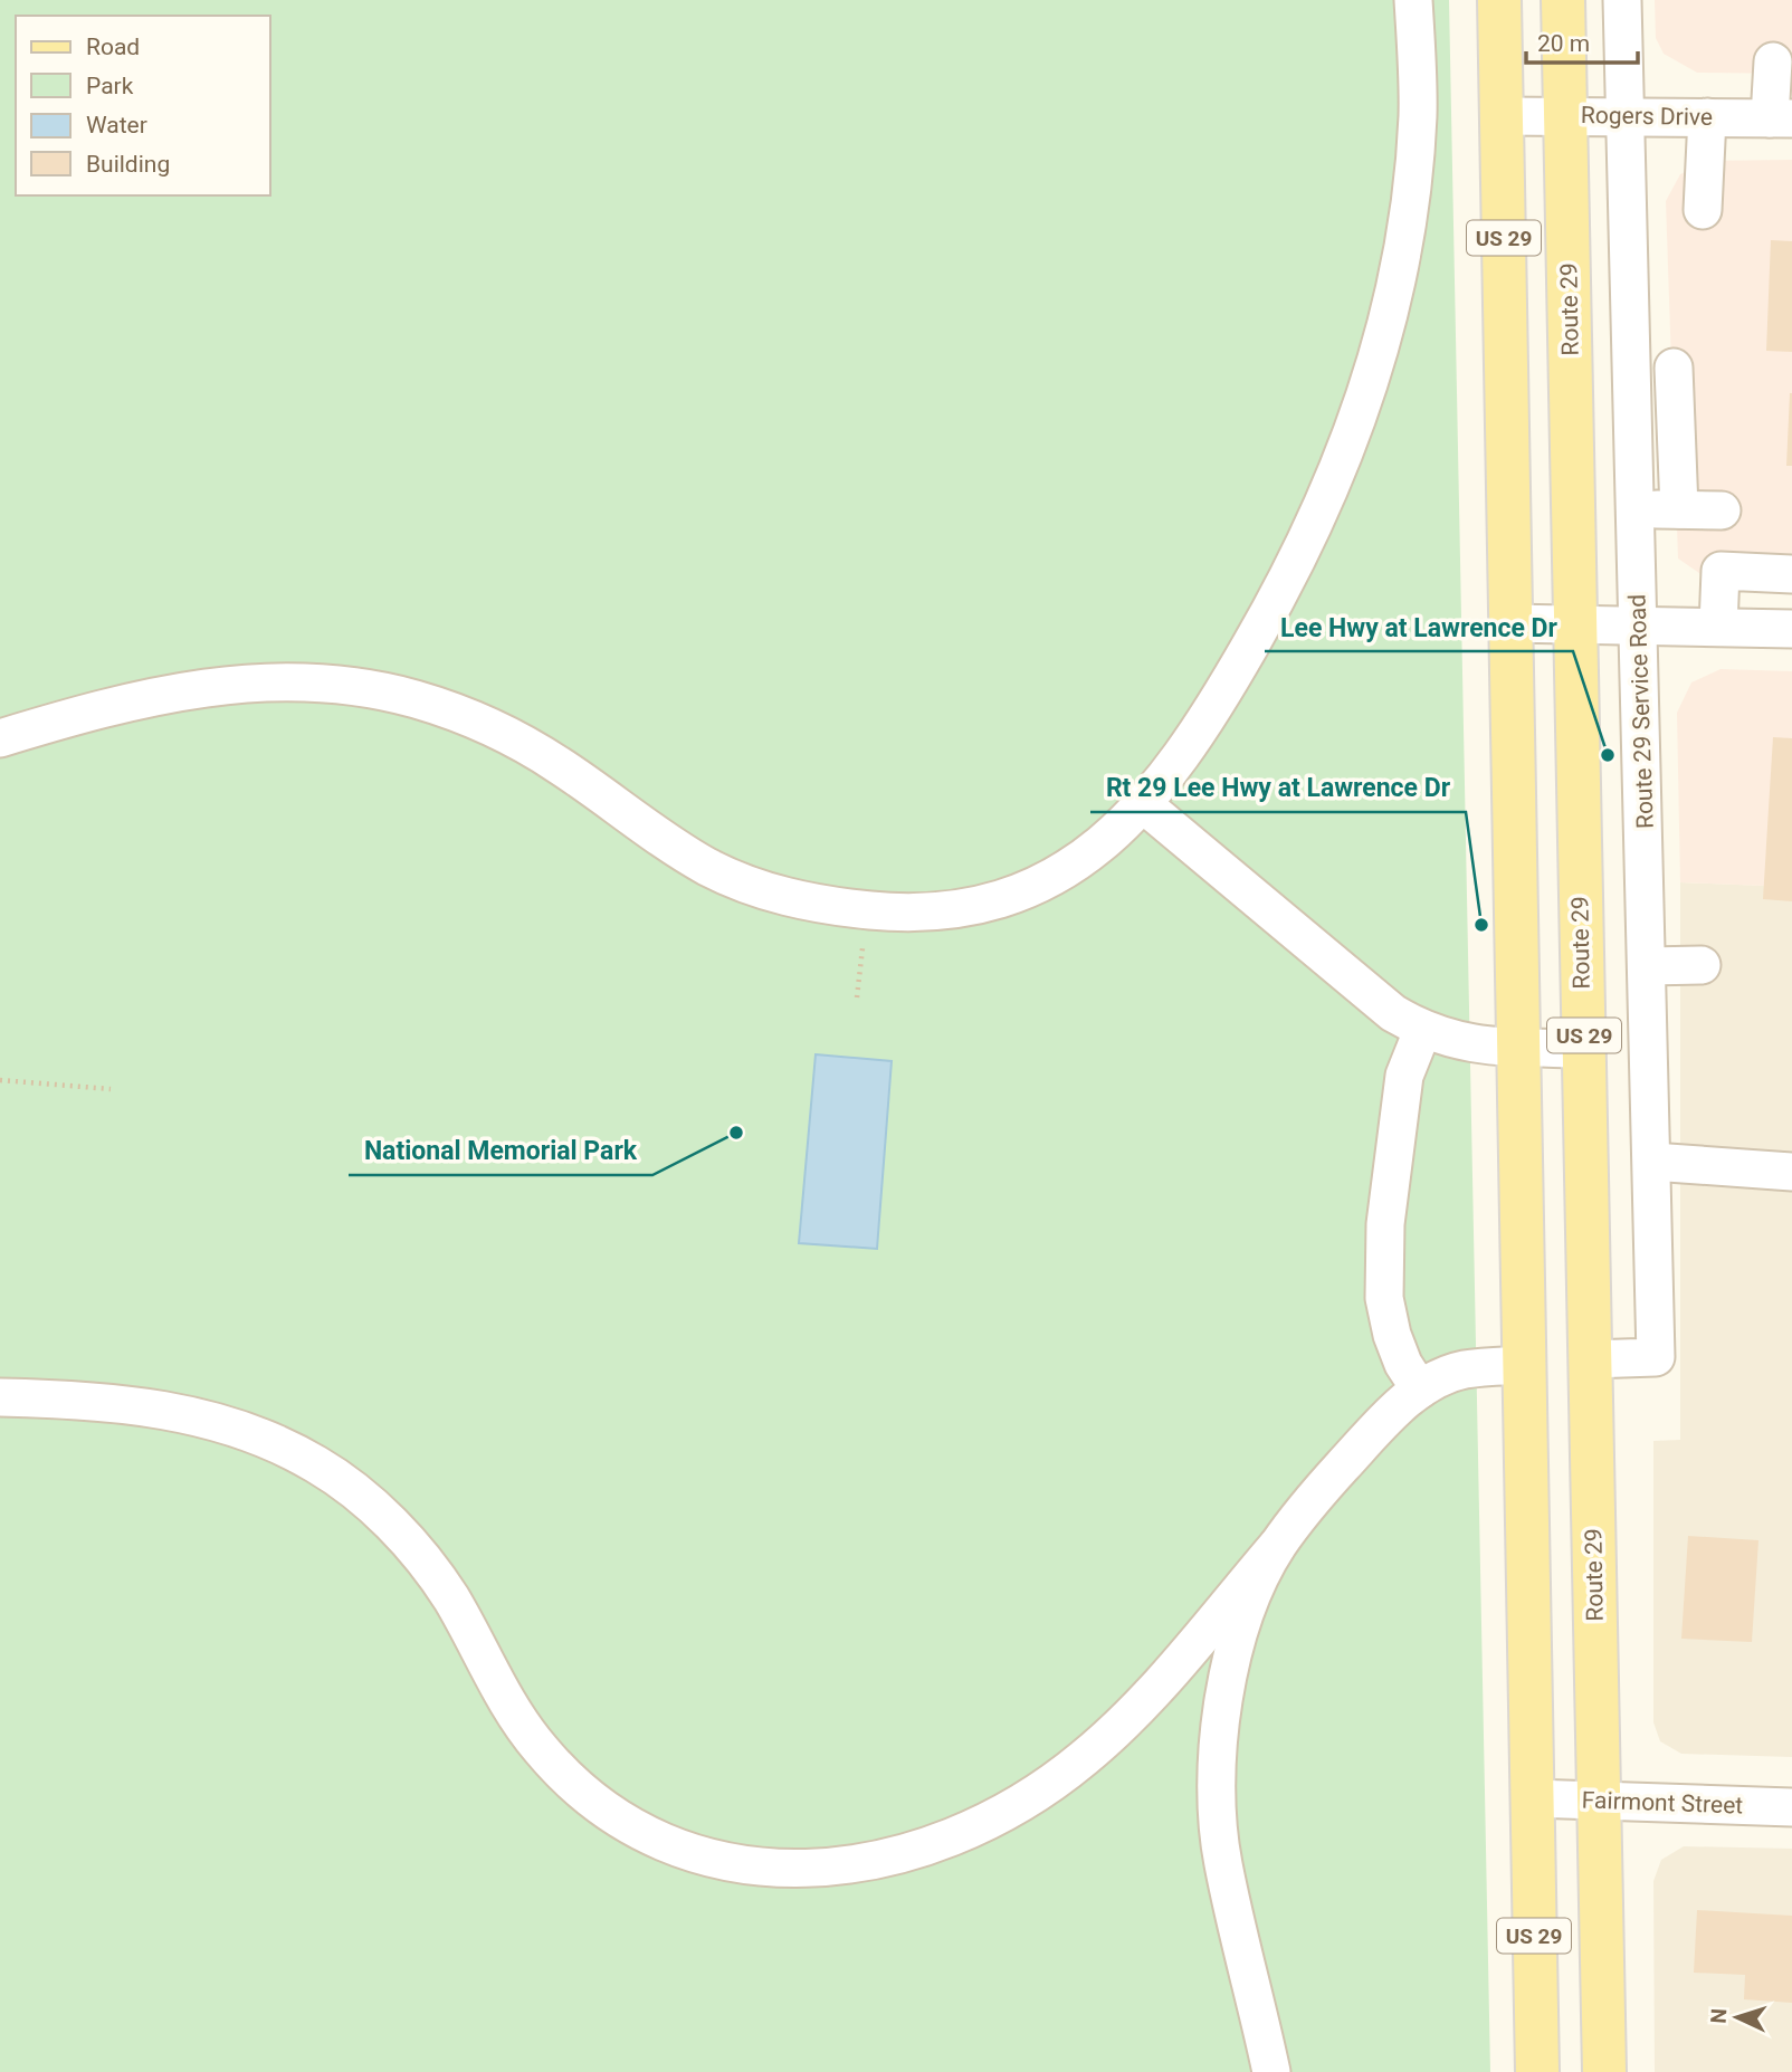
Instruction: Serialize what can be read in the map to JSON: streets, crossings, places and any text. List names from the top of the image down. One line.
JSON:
{"streets":{"main road":["US 29","Route 29"],"street":["Rogers Drive","Route 29 Service Road","Fairmont Street"]},"crossings":[["Rogers Drive","US 29"],["Rogers Drive","Route 29"],["Rogers Drive","Route 29 Service Road"],["US 29","Fairmont Street"],["Route 29","Route 29 Service Road"],["Route 29","Fairmont Street"]],"places":["Lee Hwy at Lawrence Dr","Rt 29 Lee Hwy at Lawrence Dr","National Memorial Park"],"legend":["Road","Park","Water","Building"],"scale_bar":"20 m","north":"left"}
